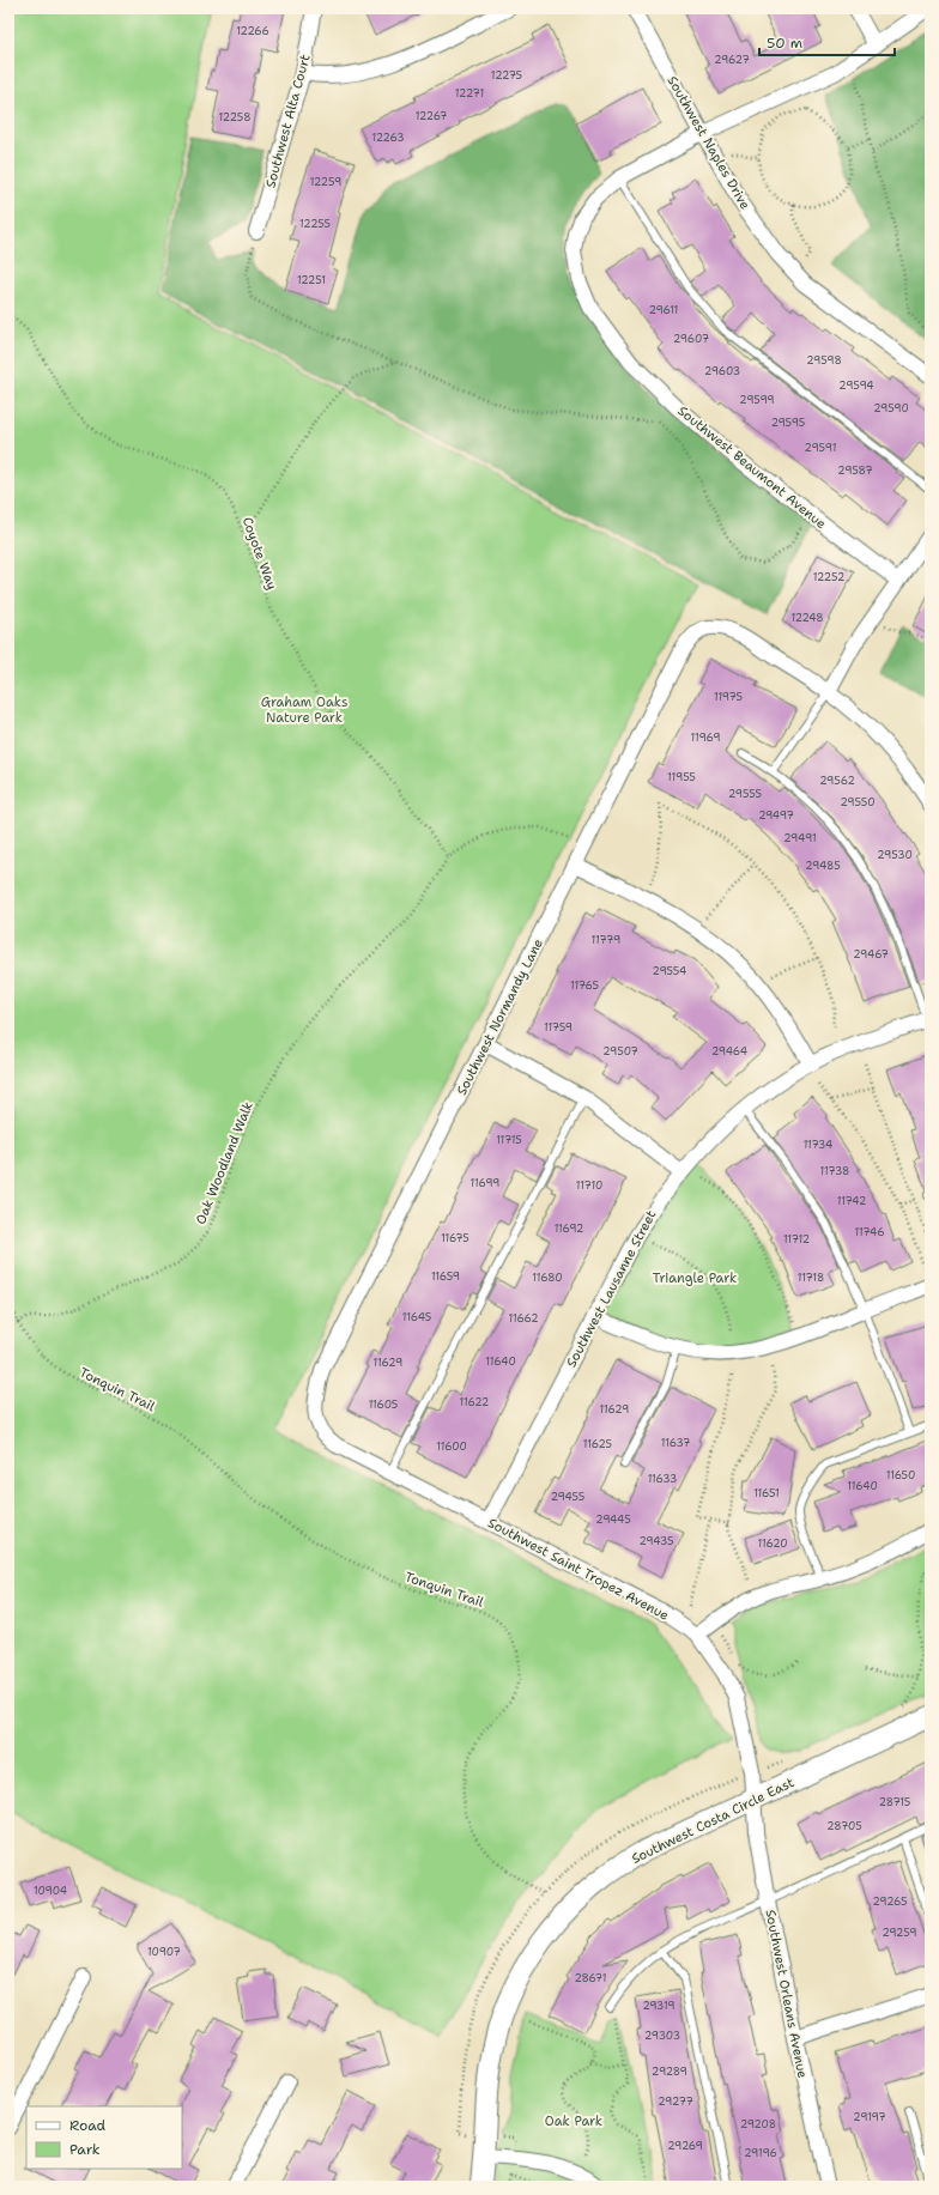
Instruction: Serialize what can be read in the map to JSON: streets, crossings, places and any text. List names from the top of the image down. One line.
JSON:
{"streets":{"street":["Southwest Alta Court","Southwest Naples Drive","Southwest Beaumont Avenue","Southwest Normandy Lane","Southwest Lausanne Street","Southwest Saint Tropez Avenue","Southwest Costa Circle East","Southwest Orleans Avenue"],"path":["Coyote Way","Oak Woodland Walk","Tonquin Trail"]},"crossings":[["Southwest Naples Drive","Southwest Beaumont Avenue"],["Coyote Way","Oak Woodland Walk"],["Southwest Normandy Lane","Southwest Saint Tropez Avenue"],["Oak Woodland Walk","Tonquin Trail"],["Southwest Lausanne Street","Southwest Saint Tropez Avenue"],["Southwest Saint Tropez Avenue","Southwest Costa Circle East"],["Southwest Saint Tropez Avenue","Southwest Orleans Avenue"],["Southwest Costa Circle East","Southwest Orleans Avenue"]],"parks":["Graham Oaks Nature Park","Triangle Park","Oak Park"],"house_numbers":["12266","29627","12275","12271","12267","12258","12263","12259","12255","12251","29611","29607","29598","29603","29594","29599","29590","29595","29591","29587","12252","12248","11975","11969","11955","29562","29555","29550","29497","29491","29530","29485","11779","29467","29554","11765","11759","29507","29464","11715","11734","11738","11699","11710","11742","11692","11746","11675","11712","11659","11680","11718","11645","11662","11640","11629","11622","11605","11629","11637","11625","11600","11650","11633","11640","11651","29455","29445","29435","11620","28715","28705","10904","29265","29259","10907","28671","29319","29303","29289","29277","29197","29208","29269","29196"],"legend":["Road","Park"],"scale_bar":"50 m"}
